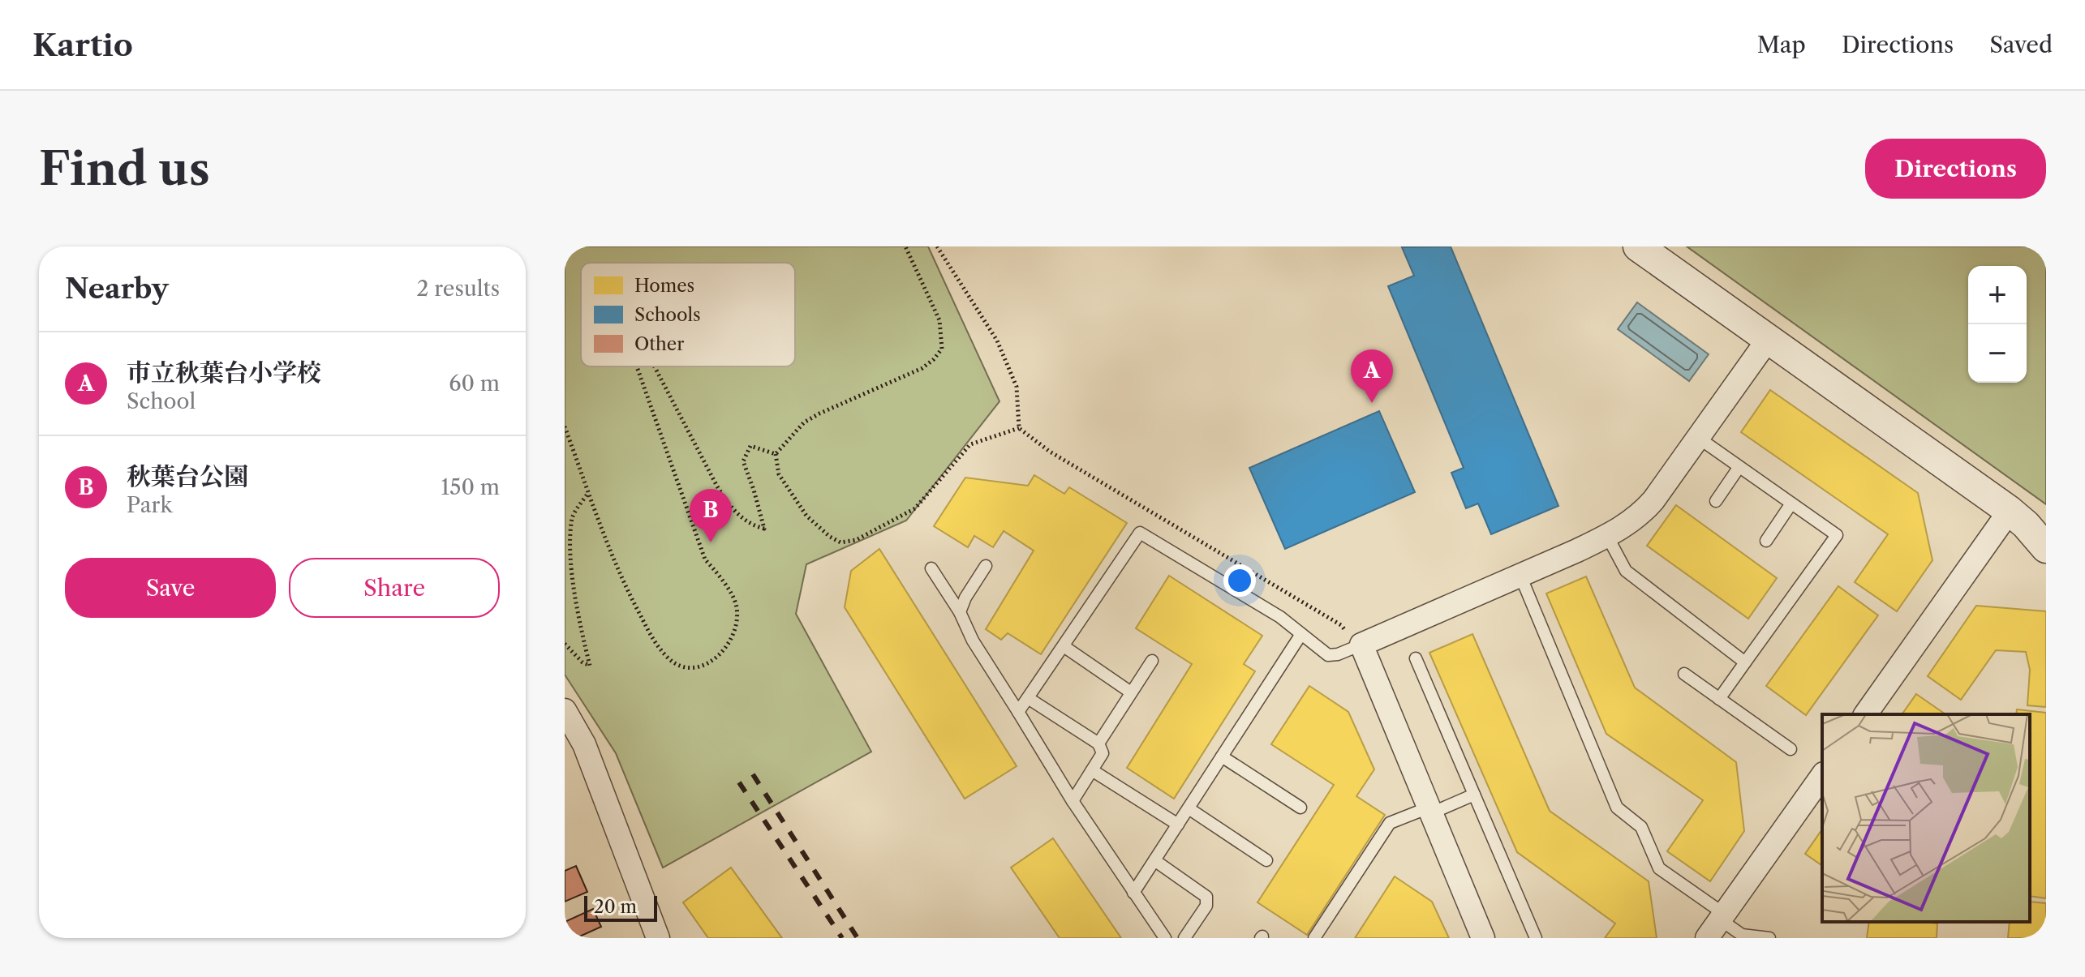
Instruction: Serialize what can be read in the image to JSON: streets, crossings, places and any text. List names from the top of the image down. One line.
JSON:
{"legend":["Homes","Schools","Other"],"scale_bar":"20 m","page":{"header":"Kartio","nav":["Map","Directions","Saved"],"buttons":["Directions",["Save","Share"]],"title":"Find us","heading":["Nearby","2 results"],"map_buttons":["+","−"],"list":[{"mark":"A","name":"市立秋葉台小学校","note":"School","value":"60 m"},{"mark":"B","name":"秋葉台公園","note":"Park","value":"150 m"}],"pins":["A","B"],"scale":"20 m"}}
